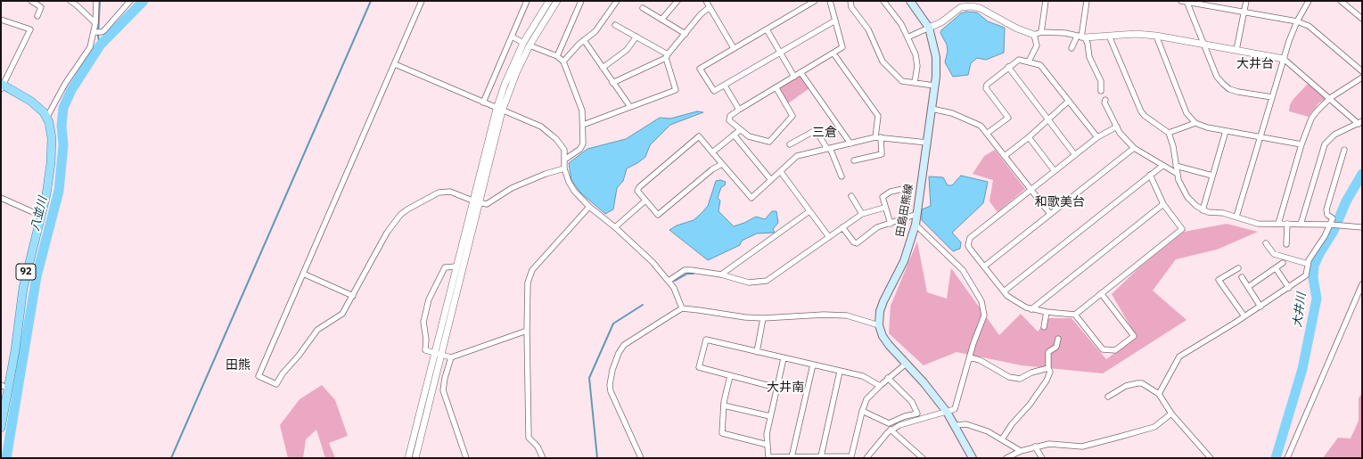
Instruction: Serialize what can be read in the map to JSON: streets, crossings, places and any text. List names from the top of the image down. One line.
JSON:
{"streets":{"main road":["田島田熊線","92"]},"districts":["大井台","三倉","和歌美台","田熊","大井南"],"water":["八並川","大井川"]}
